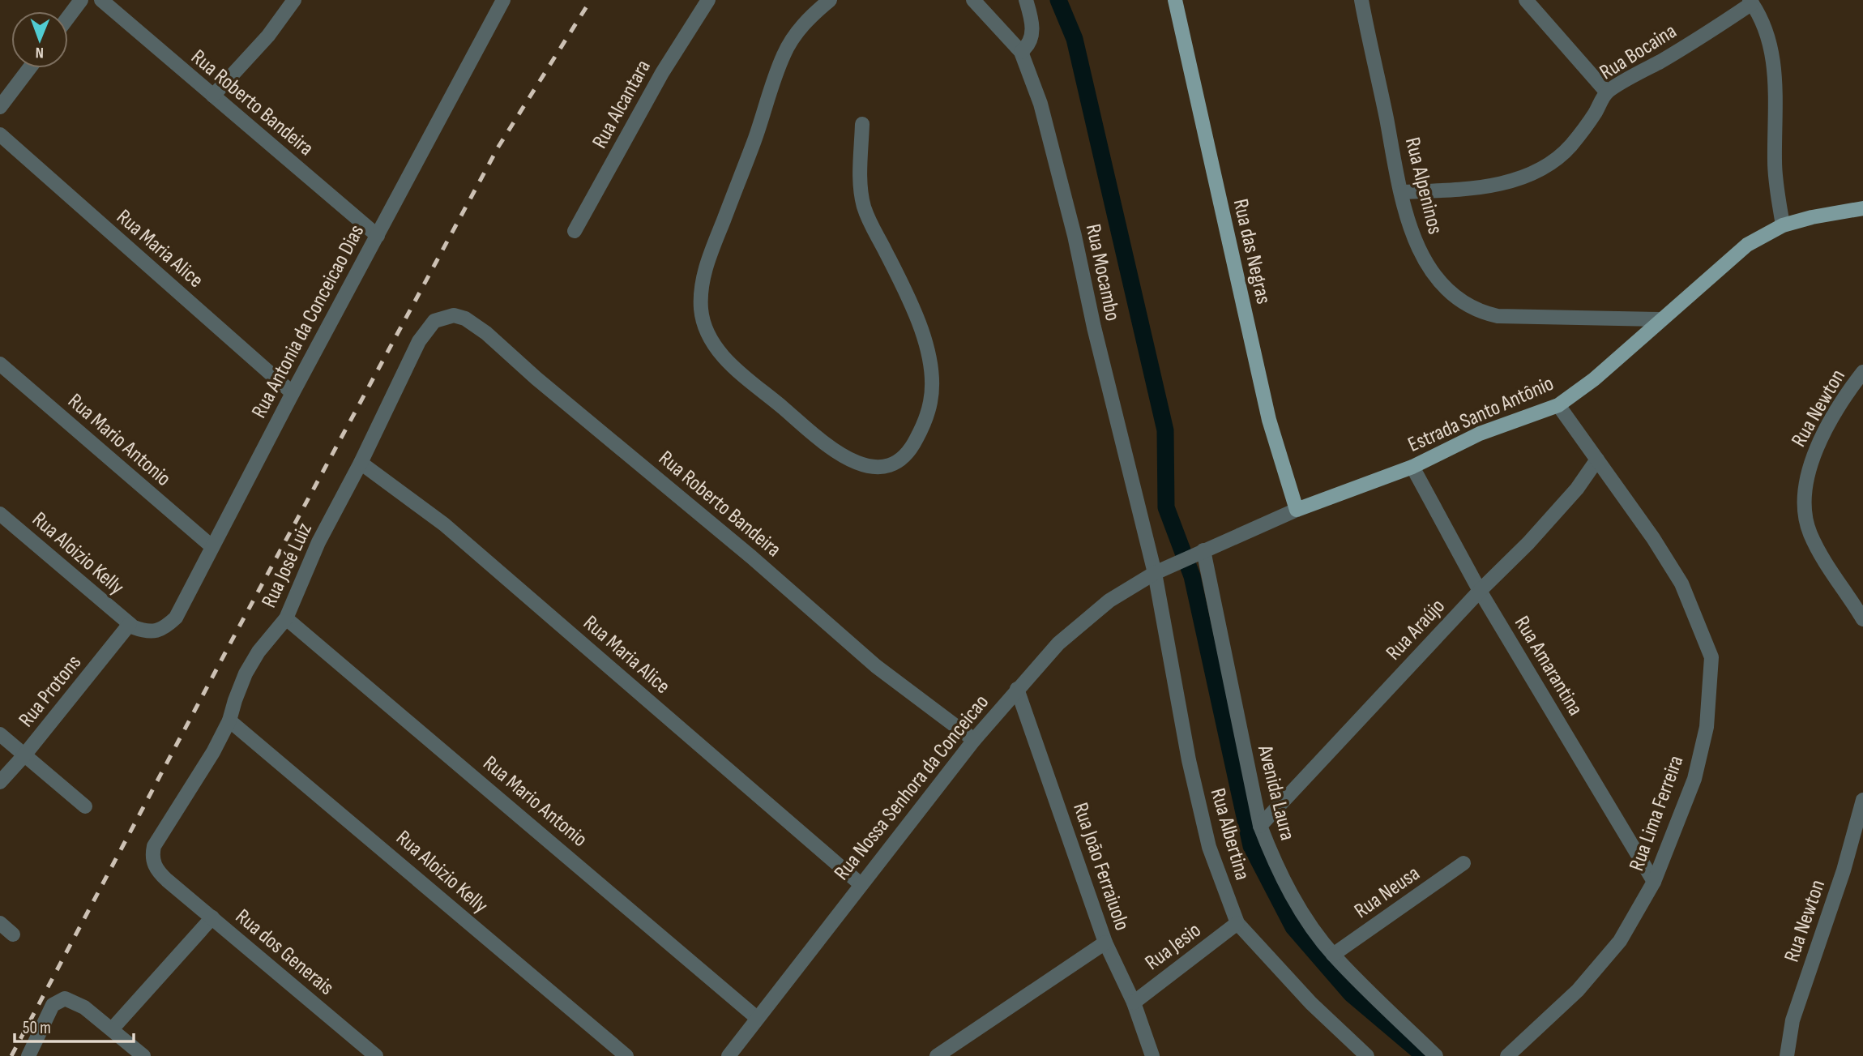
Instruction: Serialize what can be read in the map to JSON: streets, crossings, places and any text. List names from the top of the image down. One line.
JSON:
{"streets":{"main road":["Rua das Negras","Estrada Santo Antônio"],"street":["Rua Bocaina","Rua Roberto Bandeira","Rua Alcantara","Rua Alpeninos","Rua Maria Alice","Rua Mocambo","Rua Antonia da Conceicao Dias","Rua Newton","Rua Mario Antonio","Rua Aloizio Kelly","Rua José Luiz","Rua Araújo","Rua Amarantina","Rua Protons","Rua Nossa Senhora da Conceicao","Avenida Laura","Rua Lima Ferreira","Rua Albertina","Rua João Ferraiuolo","Rua Neusa","Rua Jesio","Rua dos Generais"]},"crossings":[["Rua Bocaina","Rua Alpeninos"],["Rua Roberto Bandeira","Rua Antonia da Conceicao Dias"],["Rua Roberto Bandeira","Rua José Luiz"],["Rua Roberto Bandeira","Rua Nossa Senhora da Conceicao"],["Rua Alpeninos","Estrada Santo Antônio"],["Rua Maria Alice","Rua Antonia da Conceicao Dias"],["Rua Maria Alice","Rua José Luiz"],["Rua Maria Alice","Rua Nossa Senhora da Conceicao"],["Rua das Negras","Estrada Santo Antônio"],["Rua Mocambo","Estrada Santo Antônio"],["Rua Mocambo","Rua Nossa Senhora da Conceicao"],["Rua Mocambo","Rua Albertina"],["Rua Antonia da Conceicao Dias","Rua Mario Antonio"],["Rua Antonia da Conceicao Dias","Rua Aloizio Kelly"],["Rua Antonia da Conceicao Dias","Rua Protons"],["Estrada Santo Antônio","Rua Amarantina"],["Estrada Santo Antônio","Rua Nossa Senhora da Conceicao"],["Estrada Santo Antônio","Avenida Laura"],["Estrada Santo Antônio","Rua Lima Ferreira"],["Estrada Santo Antônio","Rua Albertina"],["Rua Mario Antonio","Rua José Luiz"],["Rua Mario Antonio","Rua Nossa Senhora da Conceicao"],["Rua Aloizio Kelly","Rua José Luiz"],["Rua Aloizio Kelly","Rua Protons"],["Rua José Luiz","Rua dos Generais"],["Rua Araújo","Rua Amarantina"],["Rua Araújo","Avenida Laura"],["Rua Araújo","Rua Lima Ferreira"],["Rua Amarantina","Rua Lima Ferreira"],["Rua Nossa Senhora da Conceicao","Rua Albertina"],["Rua Nossa Senhora da Conceicao","Rua João Ferraiuolo"],["Avenida Laura","Rua Neusa"],["Rua Albertina","Rua Jesio"],["Rua João Ferraiuolo","Rua Jesio"]],"scale_bar":"50 m","north":"bottom"}
